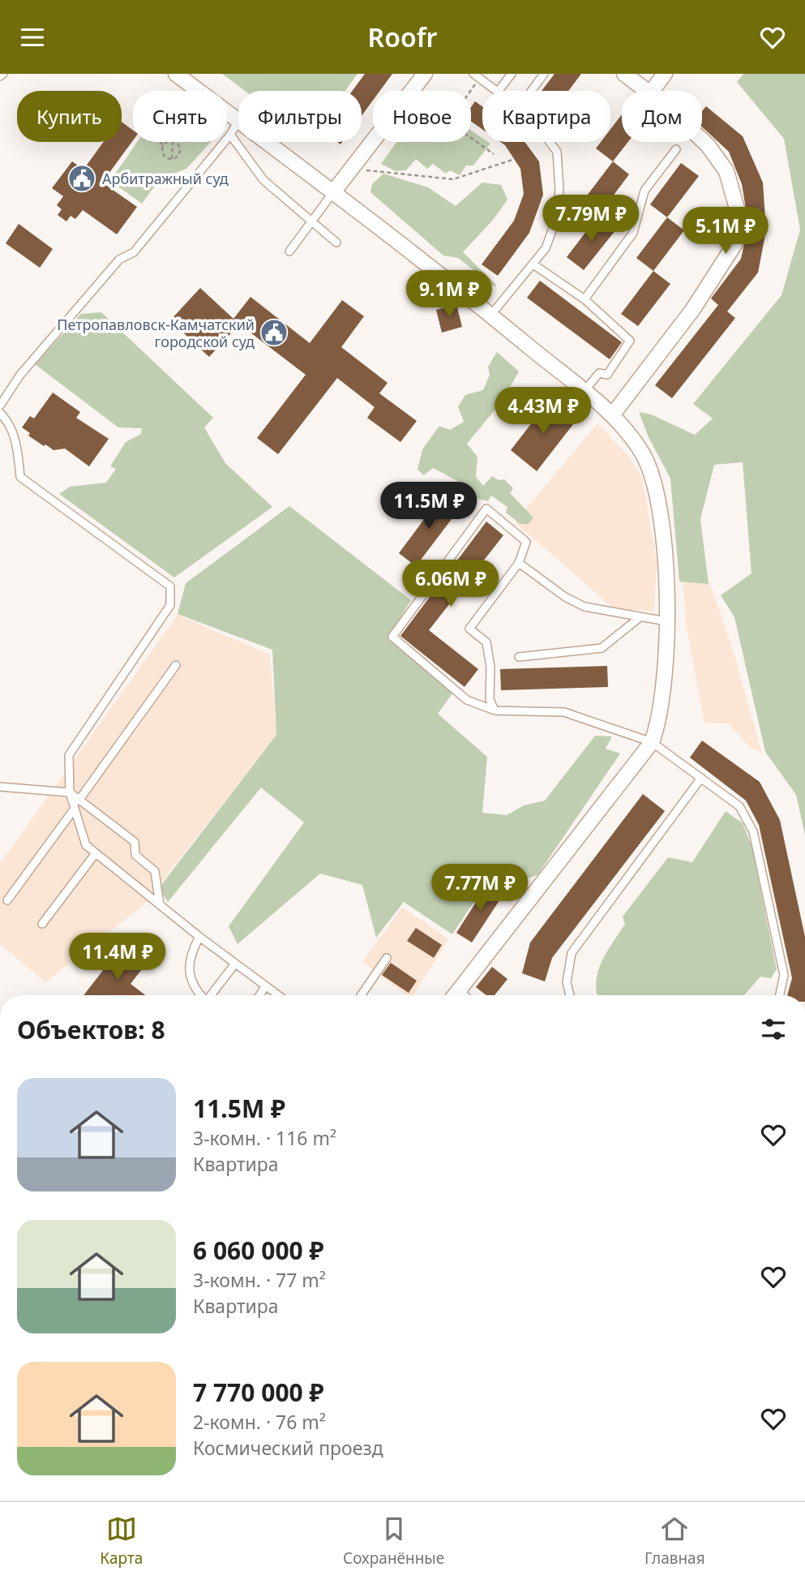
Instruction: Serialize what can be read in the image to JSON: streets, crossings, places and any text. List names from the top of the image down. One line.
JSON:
{"places":{"public building":["Арбитражный суд","Петропавловск-Камчатский городской суд"]},"page":{"header":"Roofr","chip":["Купить","Снять","Фильтры","Новое","Квартира","Дом"],"price":["7.79M ₽","5.1M ₽","9.1M ₽","4.43M ₽","11.5M ₽","6.06M ₽","7.77M ₽","11.4M ₽"],"heading":"Объектов: 8","list":[{"name":"11.5M ₽","note":"3-комн. · 116 m² · Квартира"},{"name":"6 060 000 ₽","note":"3-комн. · 77 m² · Квартира"},{"name":"7 770 000 ₽","note":"2-комн. · 76 m² · Космический проезд"}],"tabs":["Карта","Сохранённые","Главная"]}}
